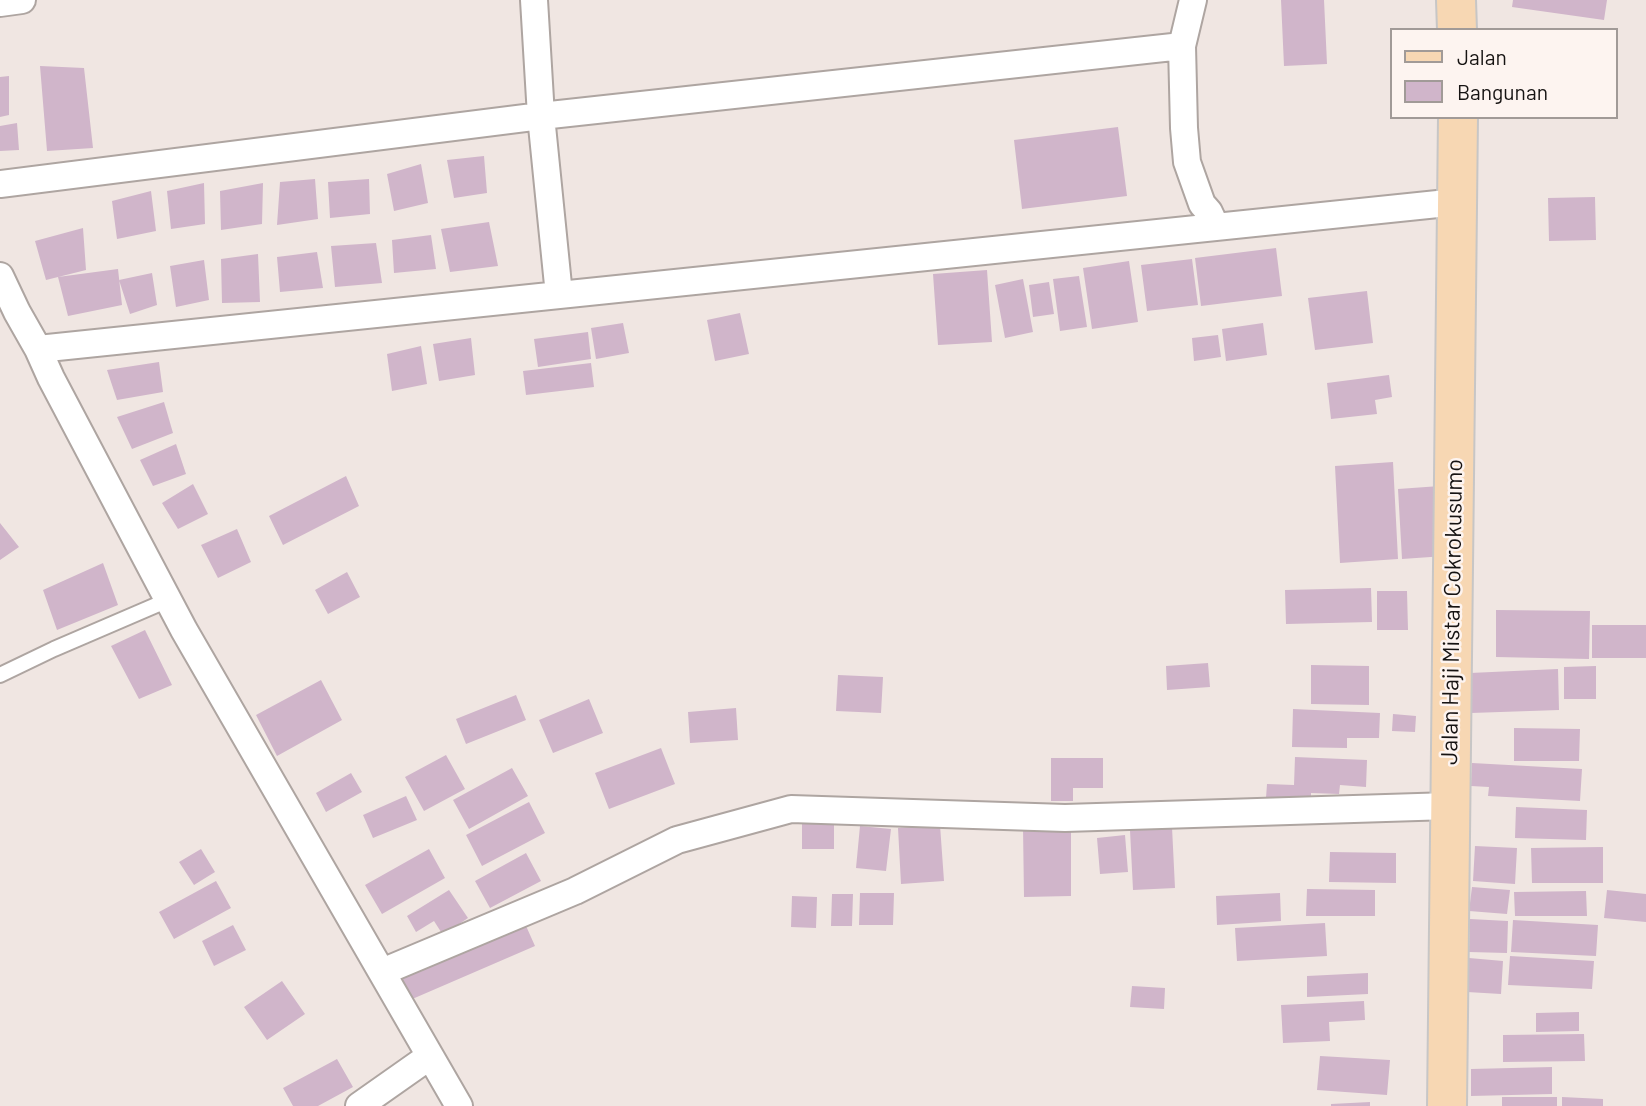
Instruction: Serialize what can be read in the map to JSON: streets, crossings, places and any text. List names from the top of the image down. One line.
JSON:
{"streets":{"main road":["Jalan Haji Mistar Cokrokusumo"]},"legend":["Jalan","Bangunan"]}
